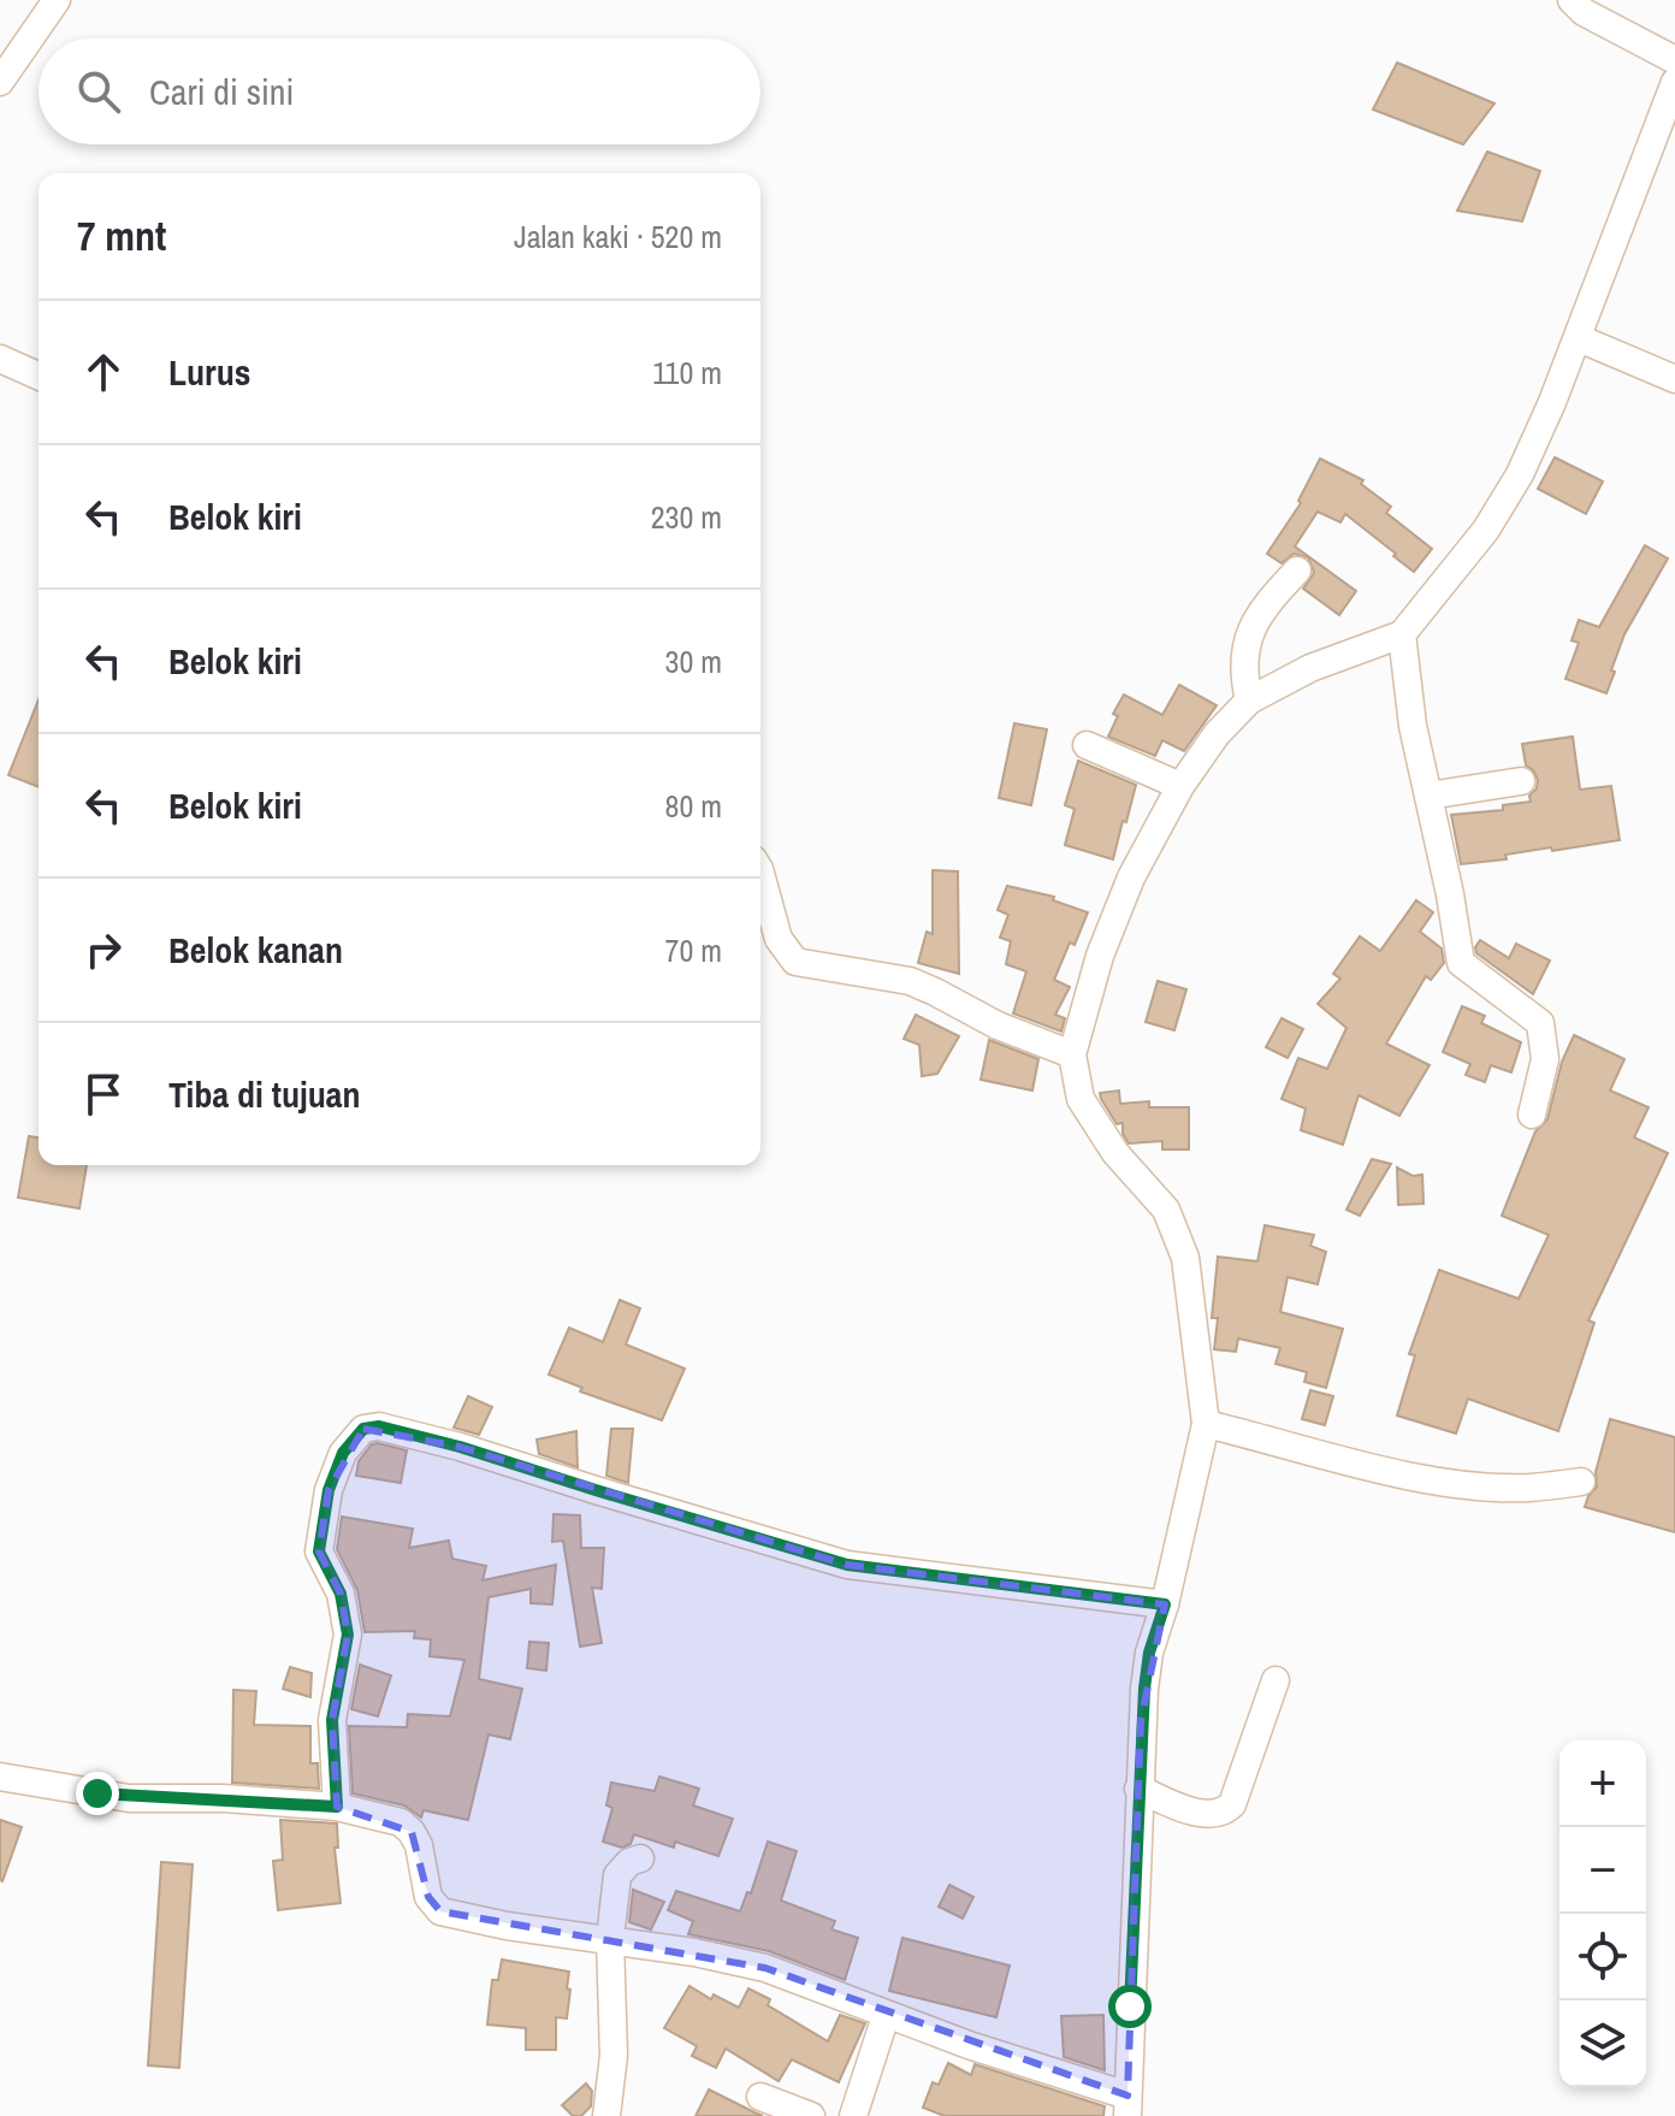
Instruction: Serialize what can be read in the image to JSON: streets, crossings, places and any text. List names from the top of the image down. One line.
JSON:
{"page":{"search":"Cari di sini","heading":["7 mnt","Jalan kaki · 520 m"],"list":[["Lurus","110 m"],["Belok kiri","230 m"],["Belok kiri","30 m"],["Belok kiri","80 m"],["Belok kanan","70 m"],"Tiba di tujuan"],"map_buttons":["+","−"]}}
